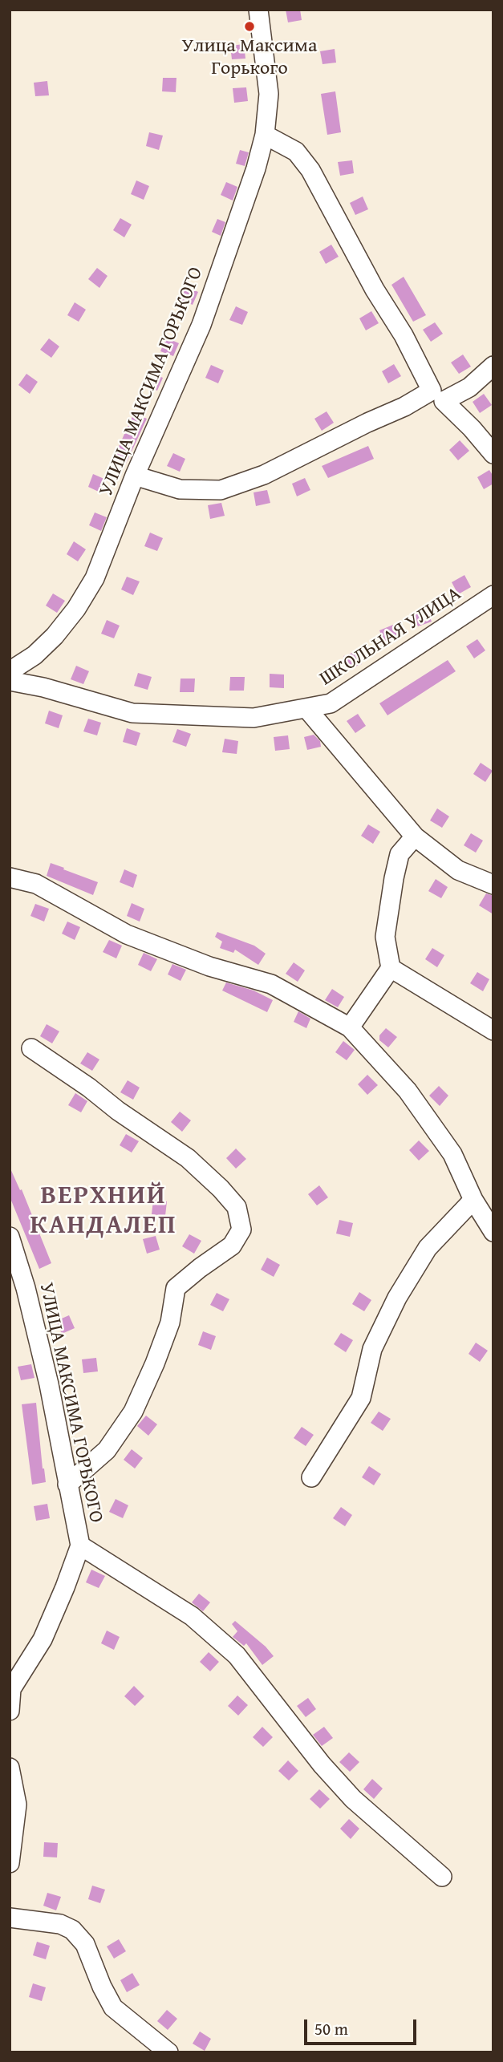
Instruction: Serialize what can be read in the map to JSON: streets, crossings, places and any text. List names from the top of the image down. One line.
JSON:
{"streets":{"street":["УЛИЦА МАКСИМА ГОРЬКОГО","ШКОЛЬНАЯ УЛИЦА"]},"districts":["ВЕРХНИЙ КАНДАЛЕП"],"places":["Улица Максима Горького"],"scale_bar":"50 m"}
